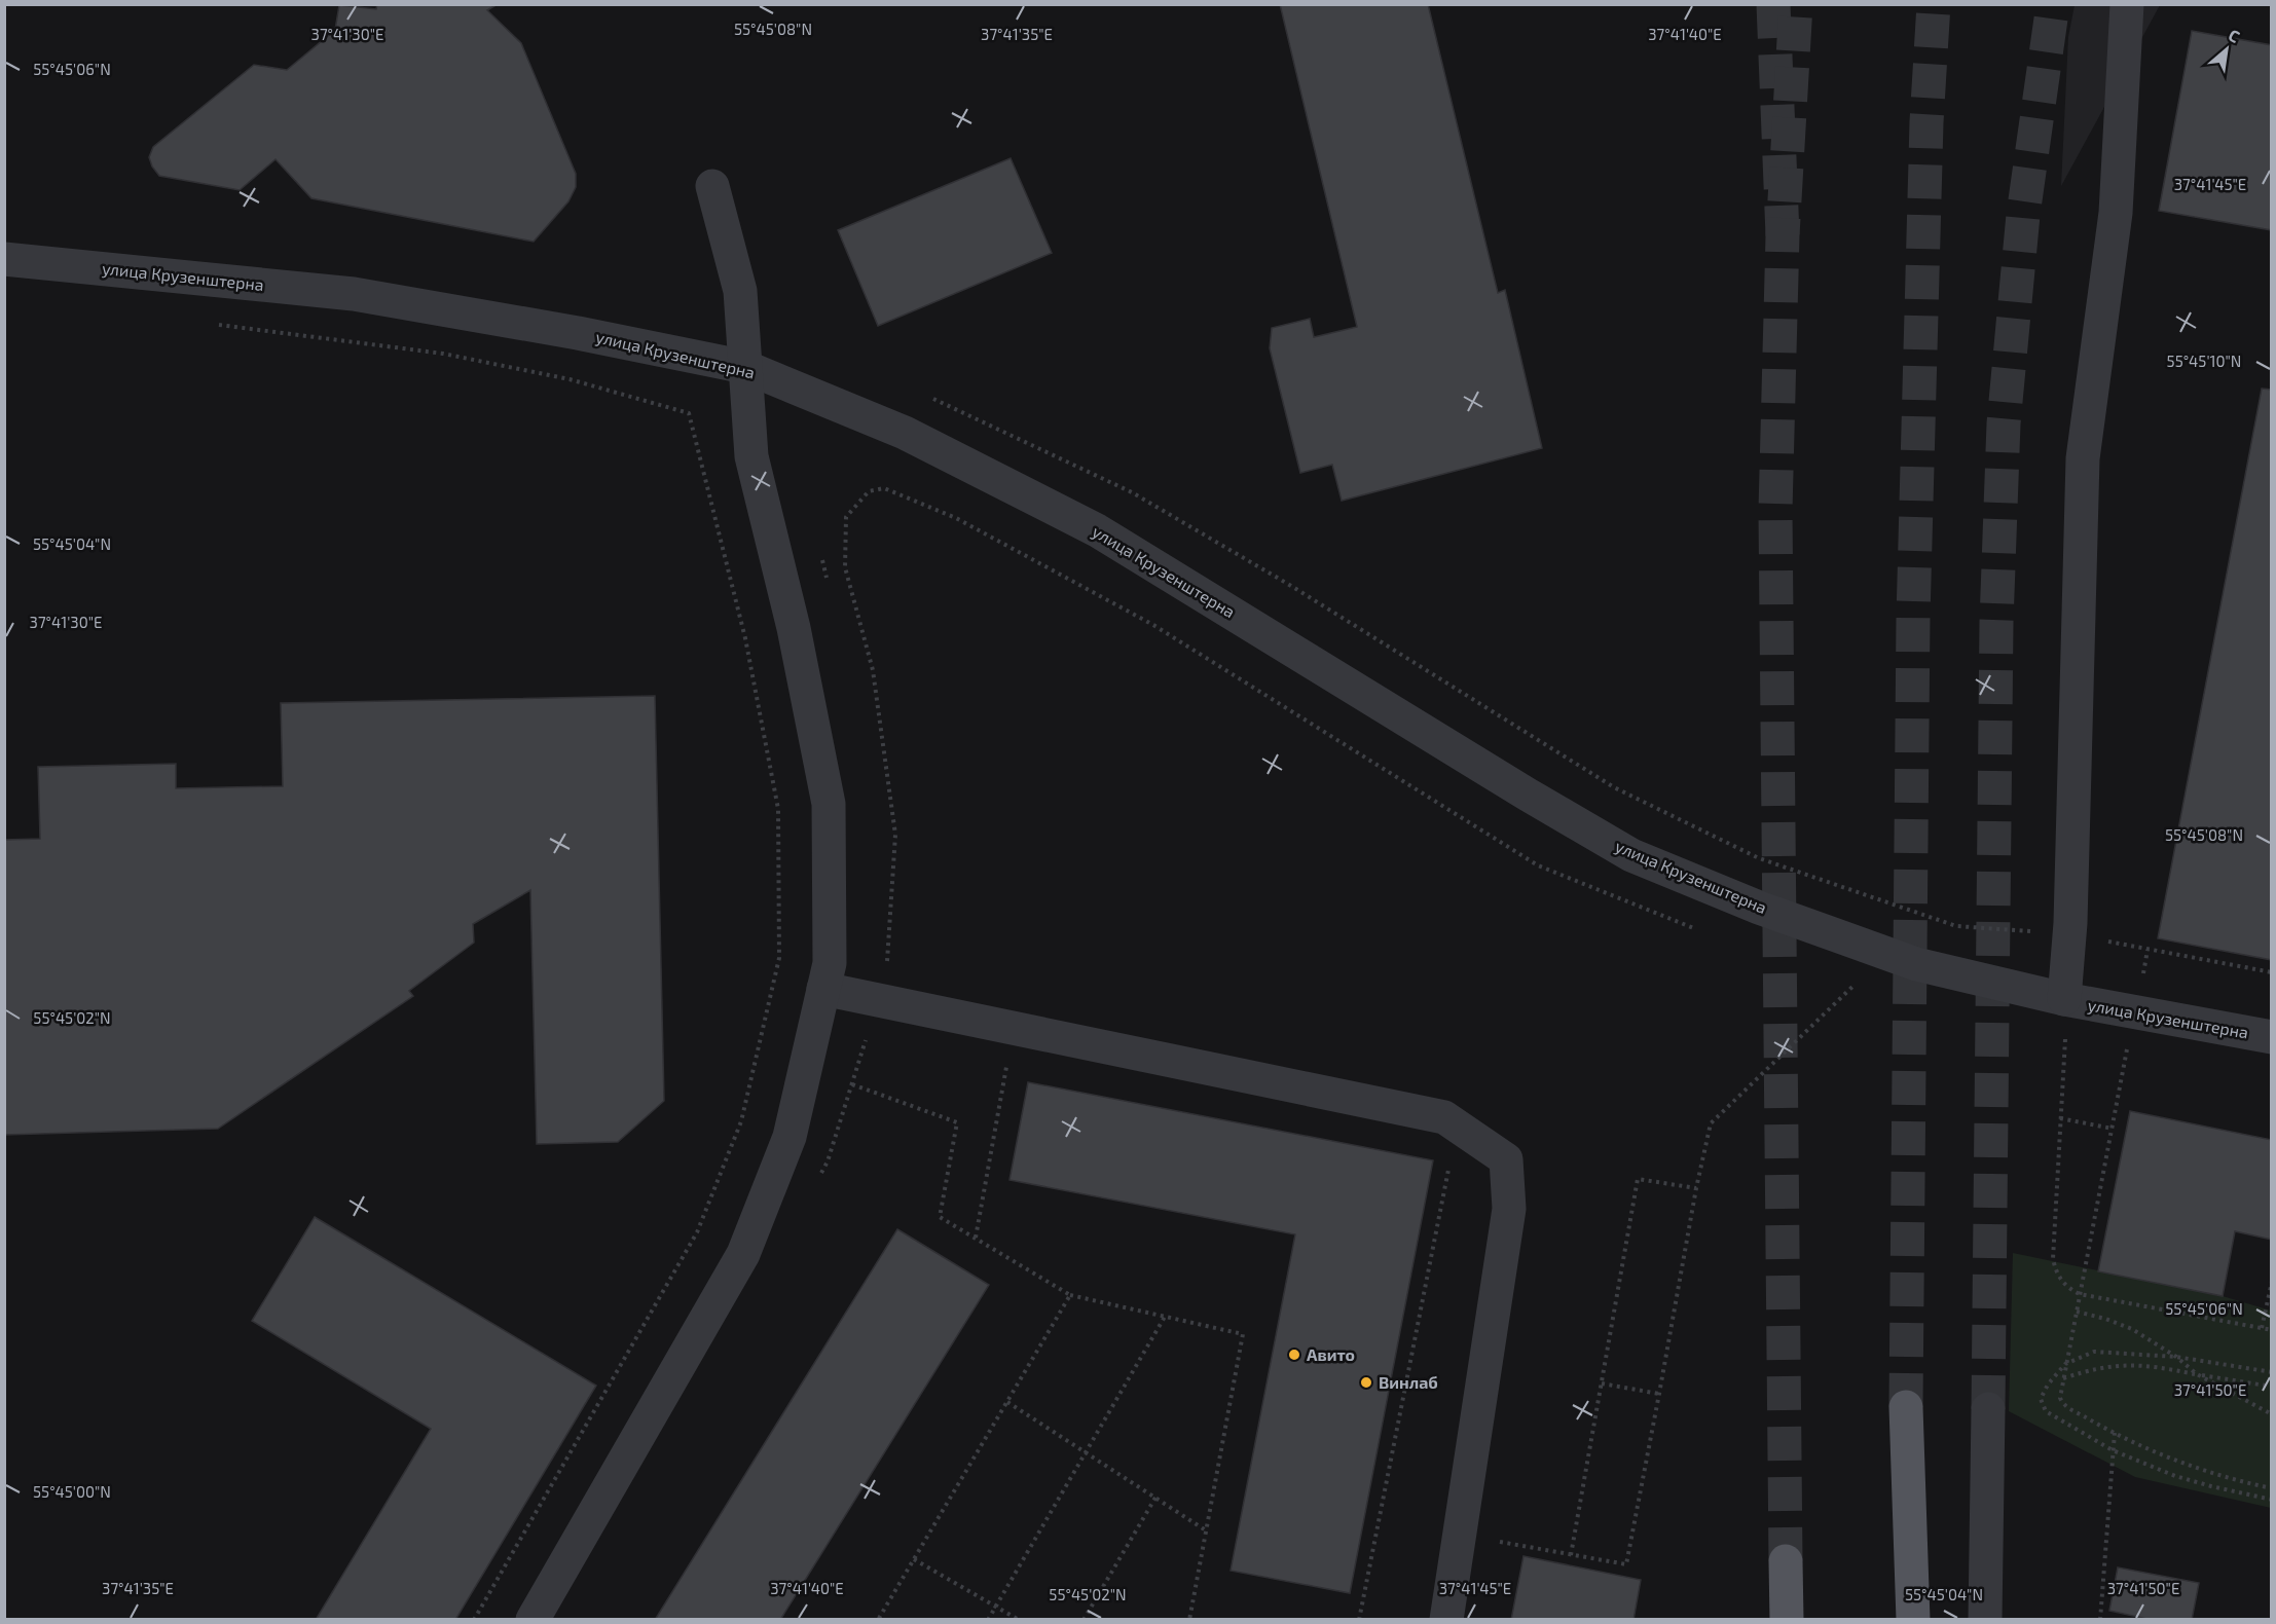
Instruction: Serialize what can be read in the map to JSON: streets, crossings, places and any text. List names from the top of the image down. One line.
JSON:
{"streets":{"street":["улица Крузенштерна"]},"places":["Авито","Винлаб"],"north":"top right","coordinates":["55°45'08\"N","37°41'30\"E","37°41'35\"E","37°41'40\"E","55°45'06\"N","37°41'45\"E","55°45'10\"N","55°45'04\"N","55°45'02\"N","37°41'50\"E","55°45'00\"N"]}
